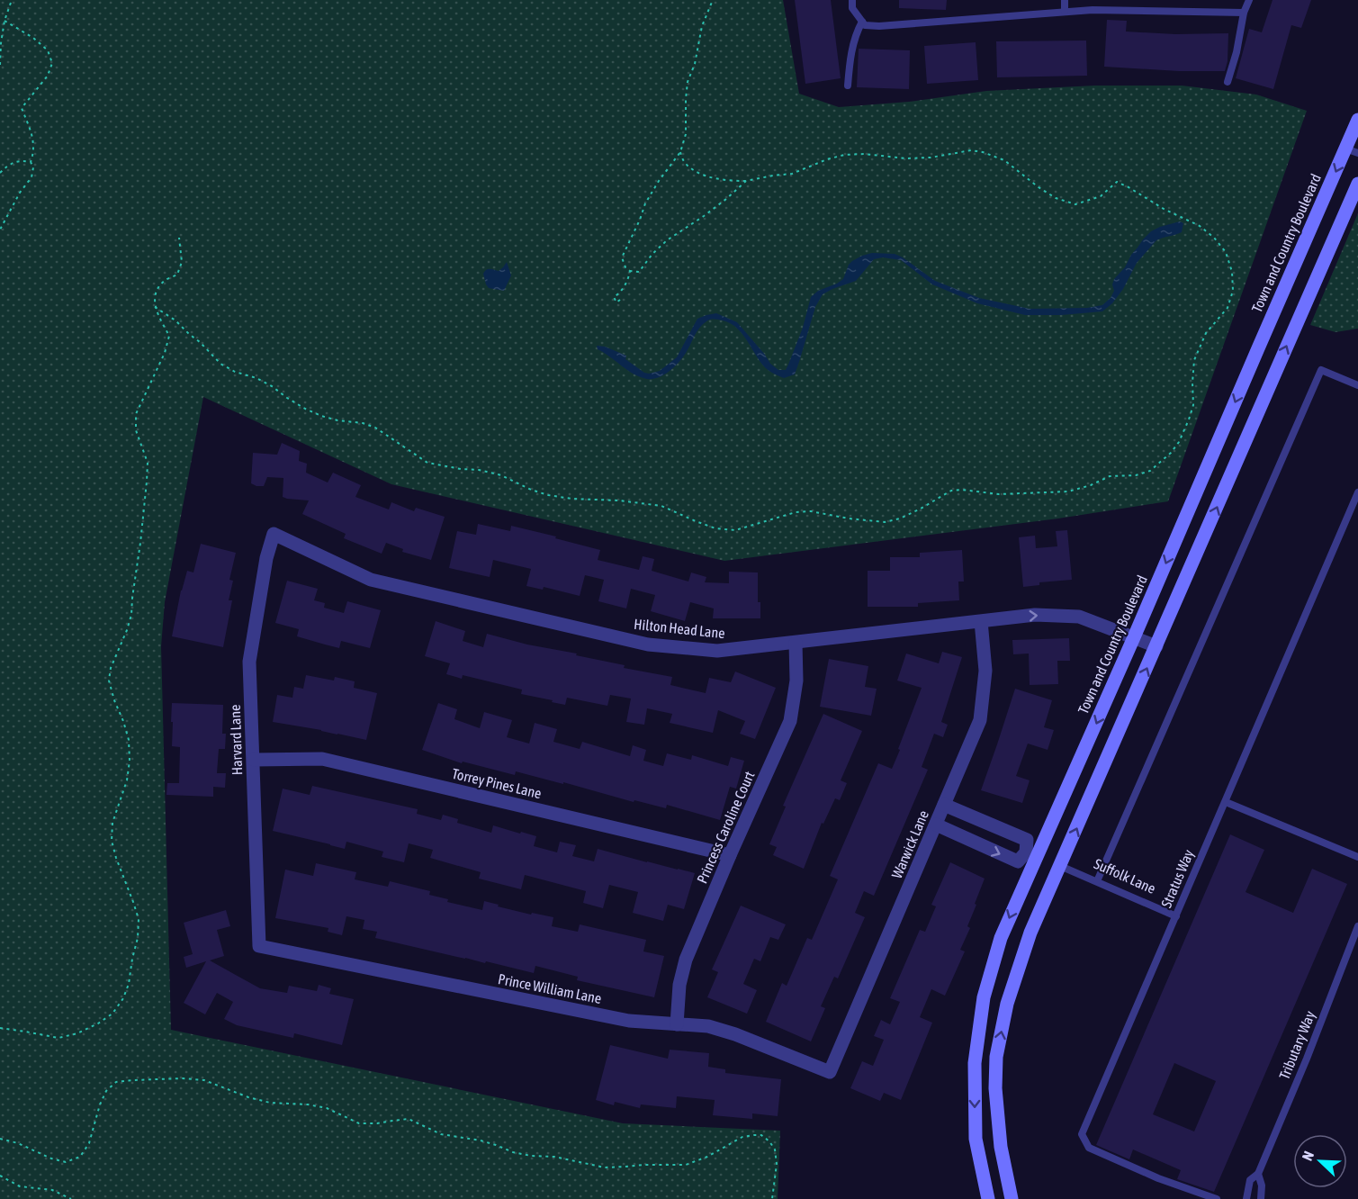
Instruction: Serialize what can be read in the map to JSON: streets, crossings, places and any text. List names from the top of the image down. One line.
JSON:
{"streets":{"main road":["Town and Country Boulevard"],"street":["Hilton Head Lane","Harvard Lane","Torrey Pines Lane","Princess Caroline Court","Warwick Lane","Prince William Lane"],"lane":["Suffolk Lane","Stratus Way","Tributary Way"]},"crossings":[["Town and Country Boulevard","Hilton Head Lane"],["Hilton Head Lane","Harvard Lane"],["Hilton Head Lane","Princess Caroline Court"],["Hilton Head Lane","Warwick Lane"],["Harvard Lane","Torrey Pines Lane"],["Harvard Lane","Prince William Lane"],["Torrey Pines Lane","Princess Caroline Court"],["Princess Caroline Court","Prince William Lane"],["Warwick Lane","Prince William Lane"],["Suffolk Lane","Stratus Way"]],"north":"top left"}
